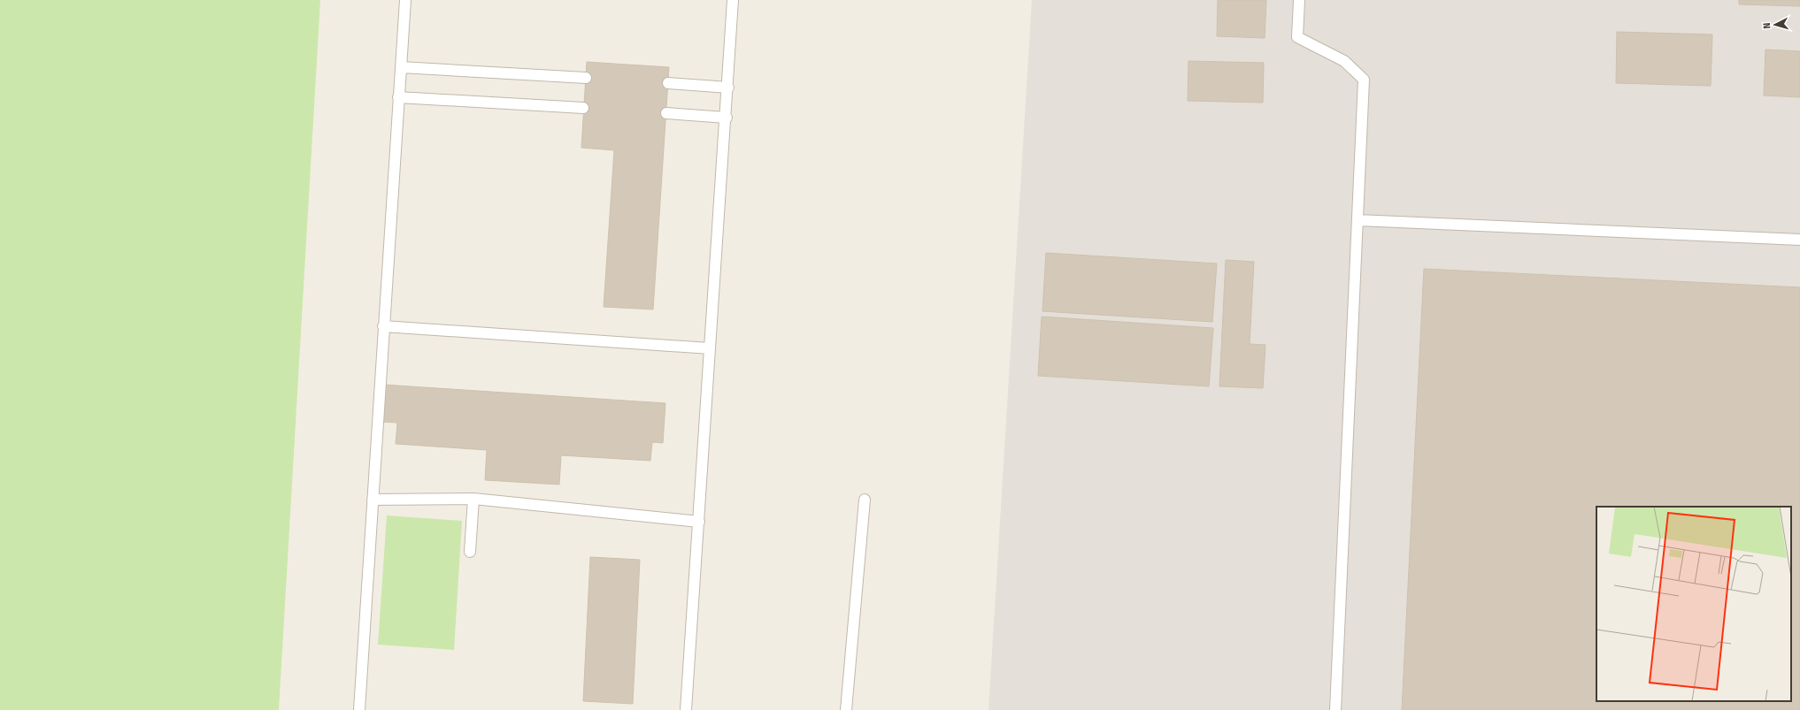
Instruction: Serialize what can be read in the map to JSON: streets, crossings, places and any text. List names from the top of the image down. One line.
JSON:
{"north":"left"}
